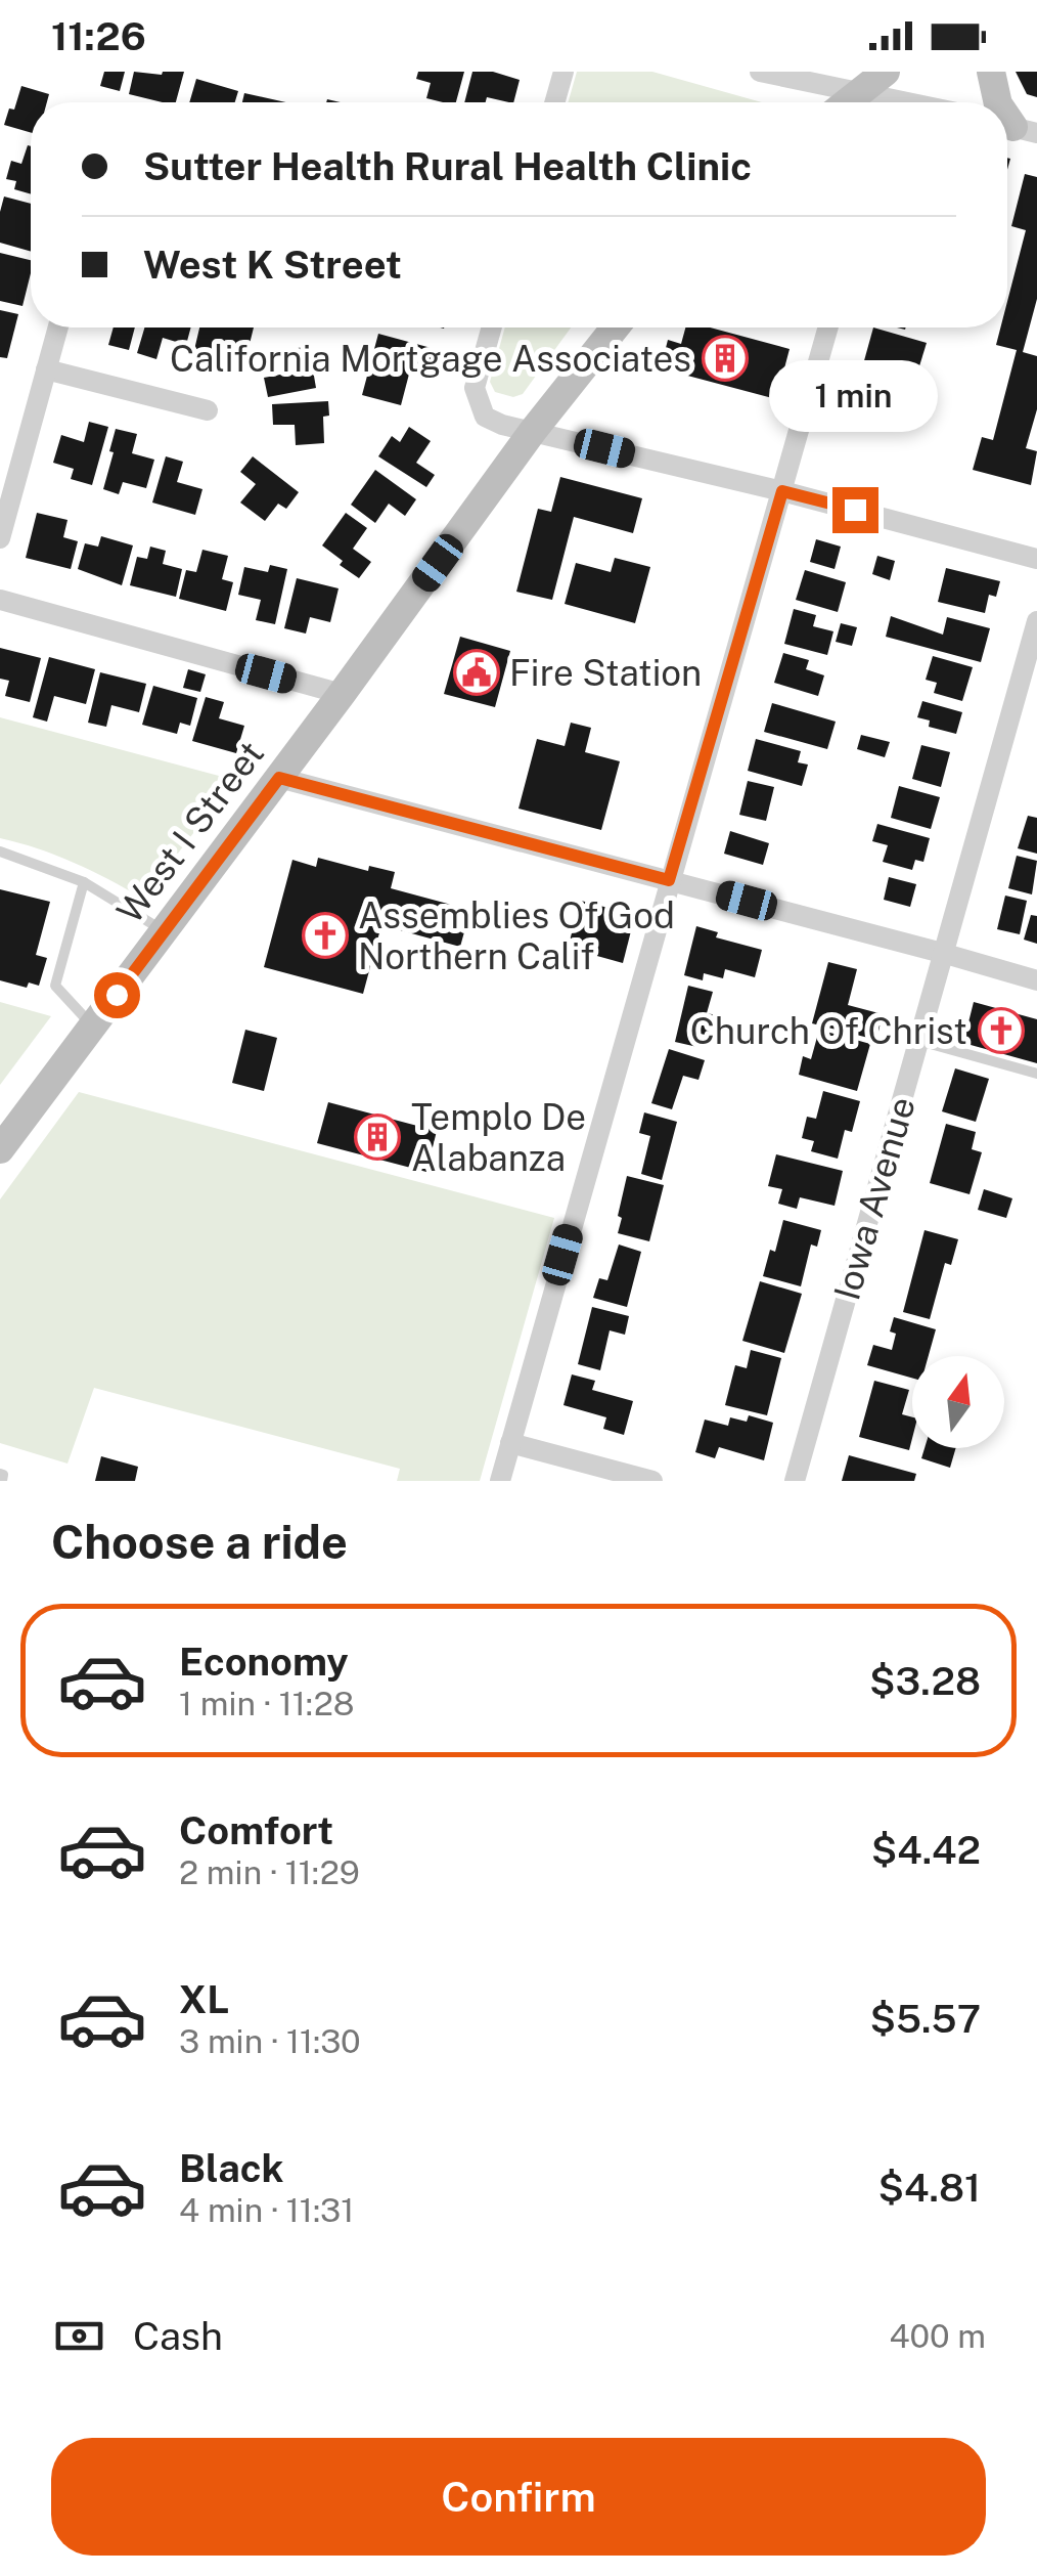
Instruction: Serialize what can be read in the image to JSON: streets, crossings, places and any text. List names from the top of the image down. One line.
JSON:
{"streets":{"street":["West I Street","Iowa Avenue"]},"places":{"building":["California Mortgage Associates","Templo De Alabanza"],"public building":["Fire Station"],"church":["Assemblies Of God Northern Calif","Church Of Christ"]},"north":"top","page":{"status":"11:26","banner":["Sutter Health Rural Health Clinic","West K Street"],"bubble":"1 min","heading":"Choose a ride","list":[{"name":"Economy","note":"1 min · 11:28","value":"$3.28"},{"name":"Comfort","note":"2 min · 11:29","value":"$4.42"},{"name":"XL","note":"3 min · 11:30","value":"$5.57"},{"name":"Black","note":"4 min · 11:31","value":"$4.81"}],"pay":["Cash","400 m"],"buttons":"Confirm"}}
